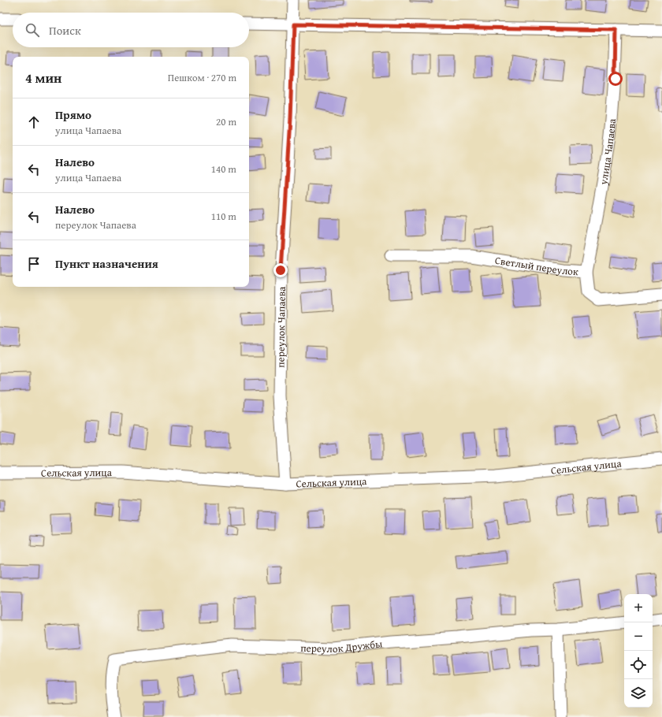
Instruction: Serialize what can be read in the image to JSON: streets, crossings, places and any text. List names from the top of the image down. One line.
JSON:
{"streets":{"street":["улица Чапаева","Светлый переулок","переулок Чапаева","Сельская улица","переулок Дружбы"]},"crossings":[["улица Чапаева","Светлый переулок"],["переулок Чапаева","Сельская улица"]],"page":{"search":"Поиск","heading":["4 мин","Пешком · 270 m"],"list":[["Прямо","улица Чапаева","20 m"],["Налево","улица Чапаева","140 m"],["Налево","переулок Чапаева","110 m"],"Пункт назначения"],"map_buttons":["+","−"]}}
